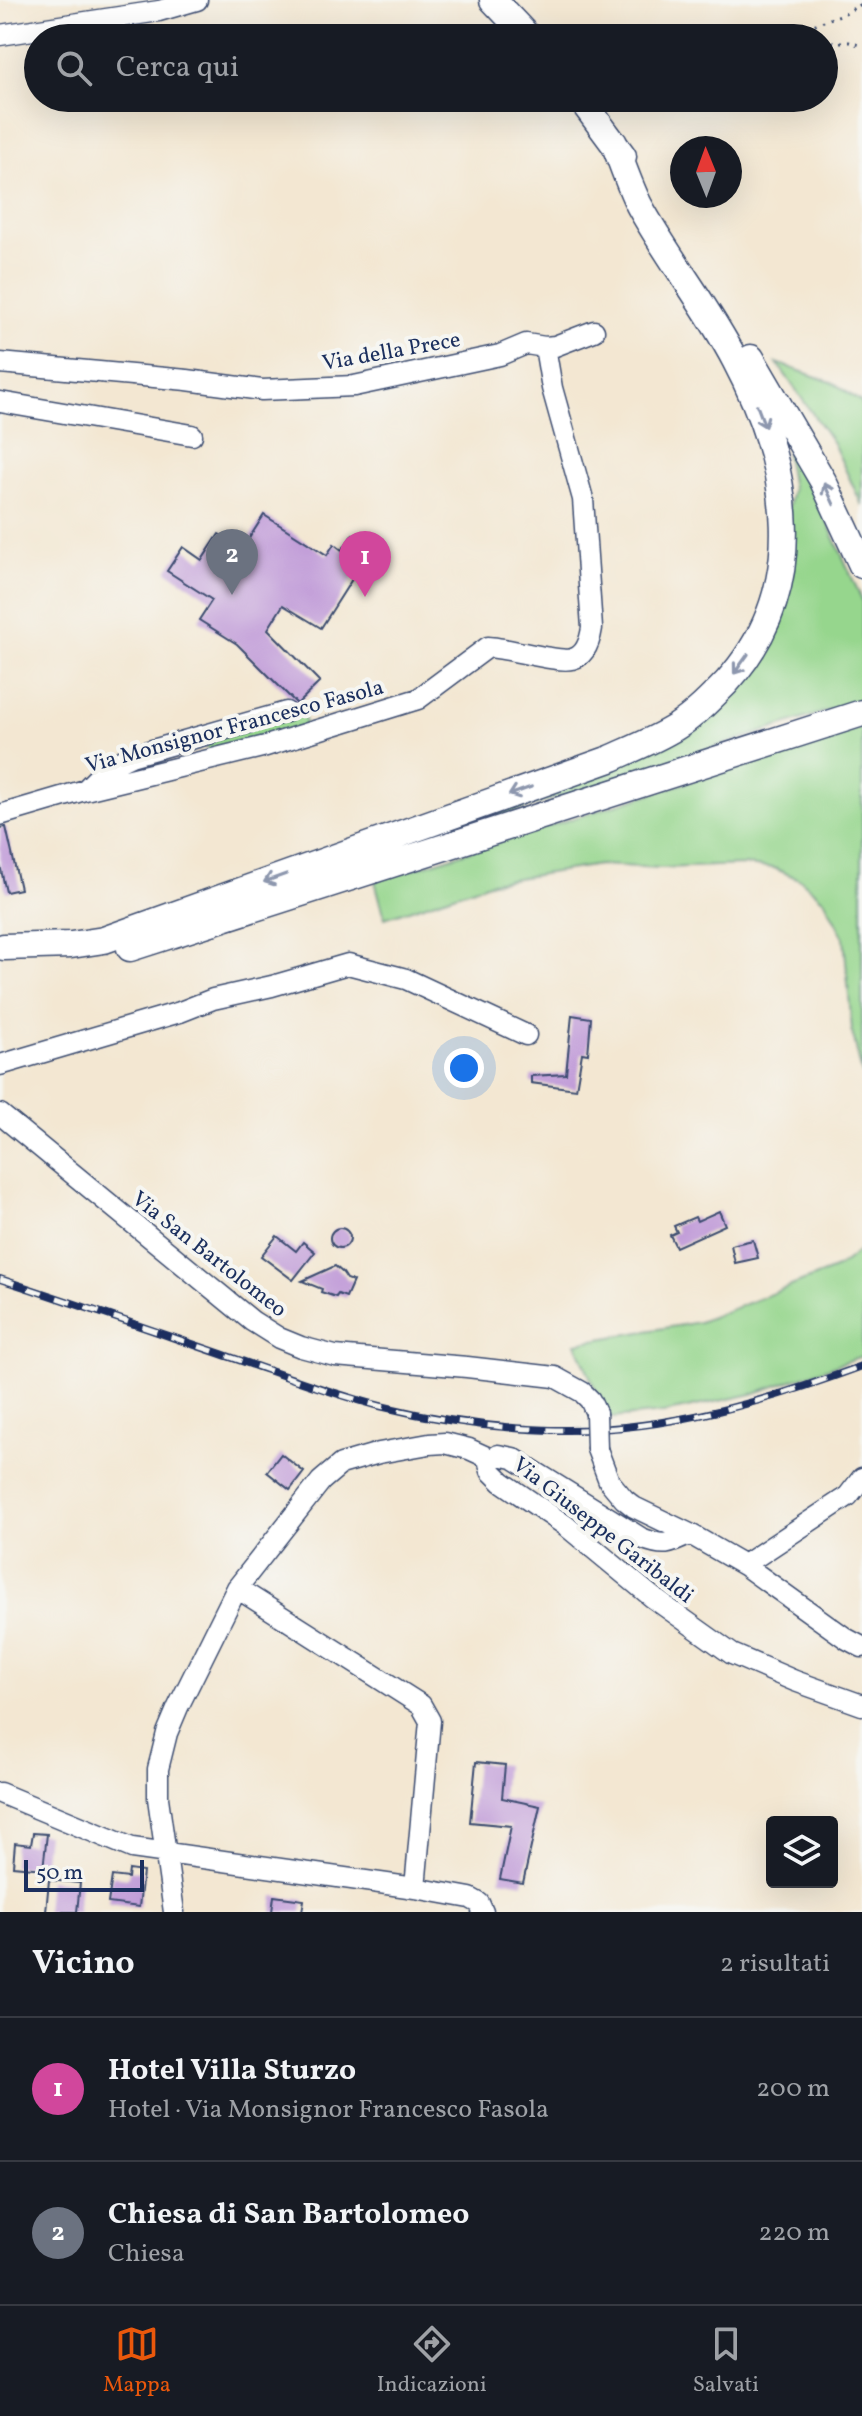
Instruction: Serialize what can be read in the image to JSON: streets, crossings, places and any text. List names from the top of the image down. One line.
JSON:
{"streets":{"street":["Via della Prece","Via Monsignor Francesco Fasola","Via San Bartolomeo","Via Giuseppe Garibaldi"]},"crossings":[["Via della Prece","Via Monsignor Francesco Fasola"],["Via San Bartolomeo","Via Giuseppe Garibaldi"]],"scale_bar":"50 m","north":"top","page":{"search":"Cerca qui","pins":["2","1"],"scale":"50 m","heading":["Vicino","2 risultati"],"list":[{"mark":"1","name":"Hotel Villa Sturzo","note":"Hotel · Via Monsignor Francesco Fasola","value":"200 m"},{"mark":"2","name":"Chiesa di San Bartolomeo","note":"Chiesa","value":"220 m"}],"nav":["Mappa","Indicazioni","Salvati"]}}
